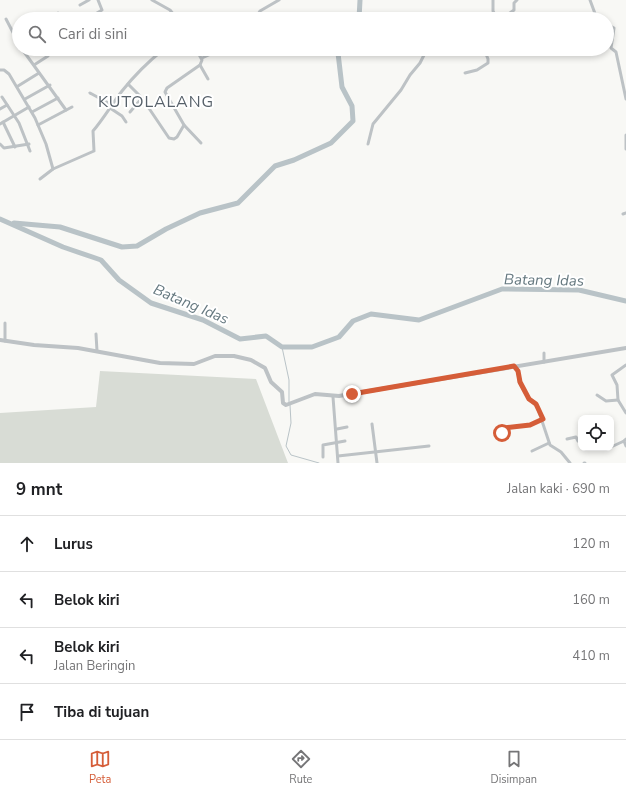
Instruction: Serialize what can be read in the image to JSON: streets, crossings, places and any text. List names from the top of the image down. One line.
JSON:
{"districts":["KUTOLALANG"],"water":["Batang Idas"],"page":{"search":"Cari di sini","heading":["9 mnt","Jalan kaki · 690 m"],"list":[["Lurus","120 m"],["Belok kiri","160 m"],["Belok kiri","Jalan Beringin","410 m"],"Tiba di tujuan"],"nav":["Peta","Rute","Disimpan"]}}
